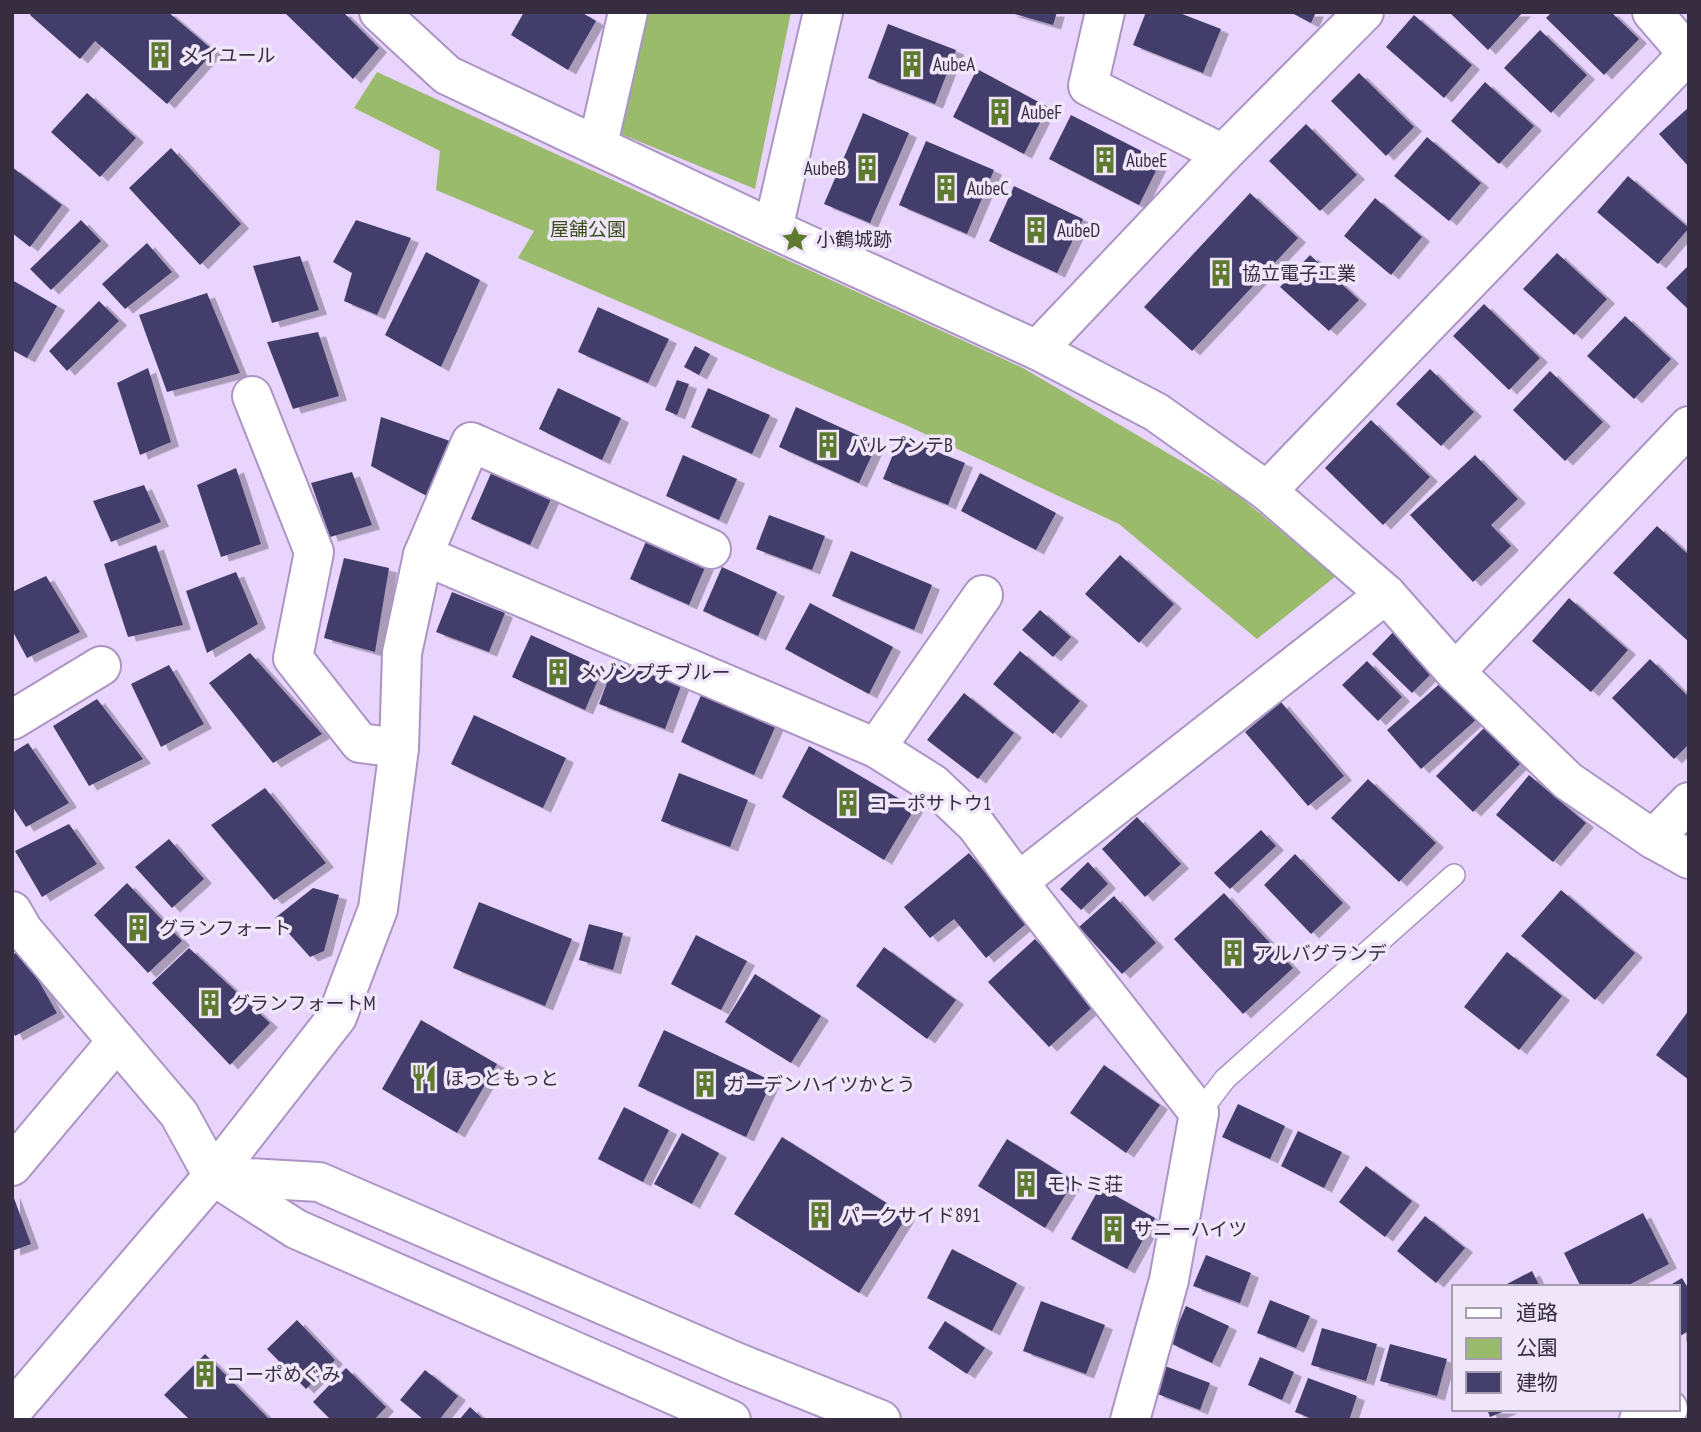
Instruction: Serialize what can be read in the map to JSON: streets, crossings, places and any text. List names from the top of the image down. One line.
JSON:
{"parks":["屋舗公園"],"places":{"building":["メイユール","AubeA","AubeF","AubeE","AubeB","AubeC","AubeD","協立電子工業","パルプンテB","メゾンプチブルー","コーポサトウ1","グランフォート","アルバグランデ","グランフォートM","ガーデンハイツかとう","モトミ荘","パークサイド891","サニーハイツ","コーポめぐみ"],"place":["小鶴城跡"],"restaurant":["ほっともっと"]},"legend":["道路","公園","建物"]}
